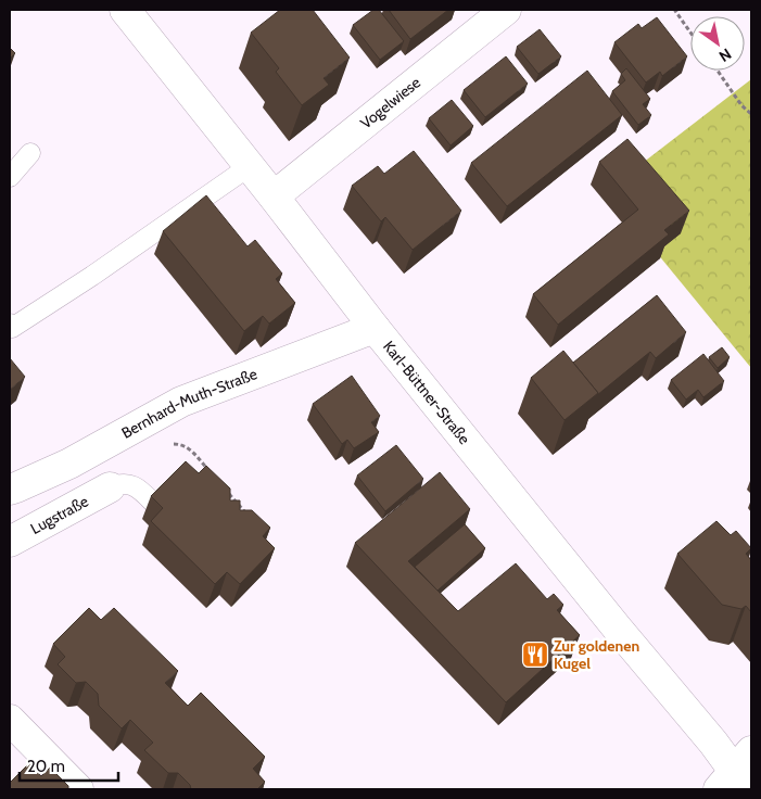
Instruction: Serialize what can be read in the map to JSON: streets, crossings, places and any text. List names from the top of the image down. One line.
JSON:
{"streets":{"street":["Vogelwiese","Karl-Büttner-Straße","Bernhard-Muth-Straße","Lugstraße"]},"crossings":[["Vogelwiese","Karl-Büttner-Straße"],["Karl-Büttner-Straße","Bernhard-Muth-Straße"]],"places":{"restaurant":["Zur goldenen Kugel"]},"scale_bar":"20 m","north":"bottom right"}
